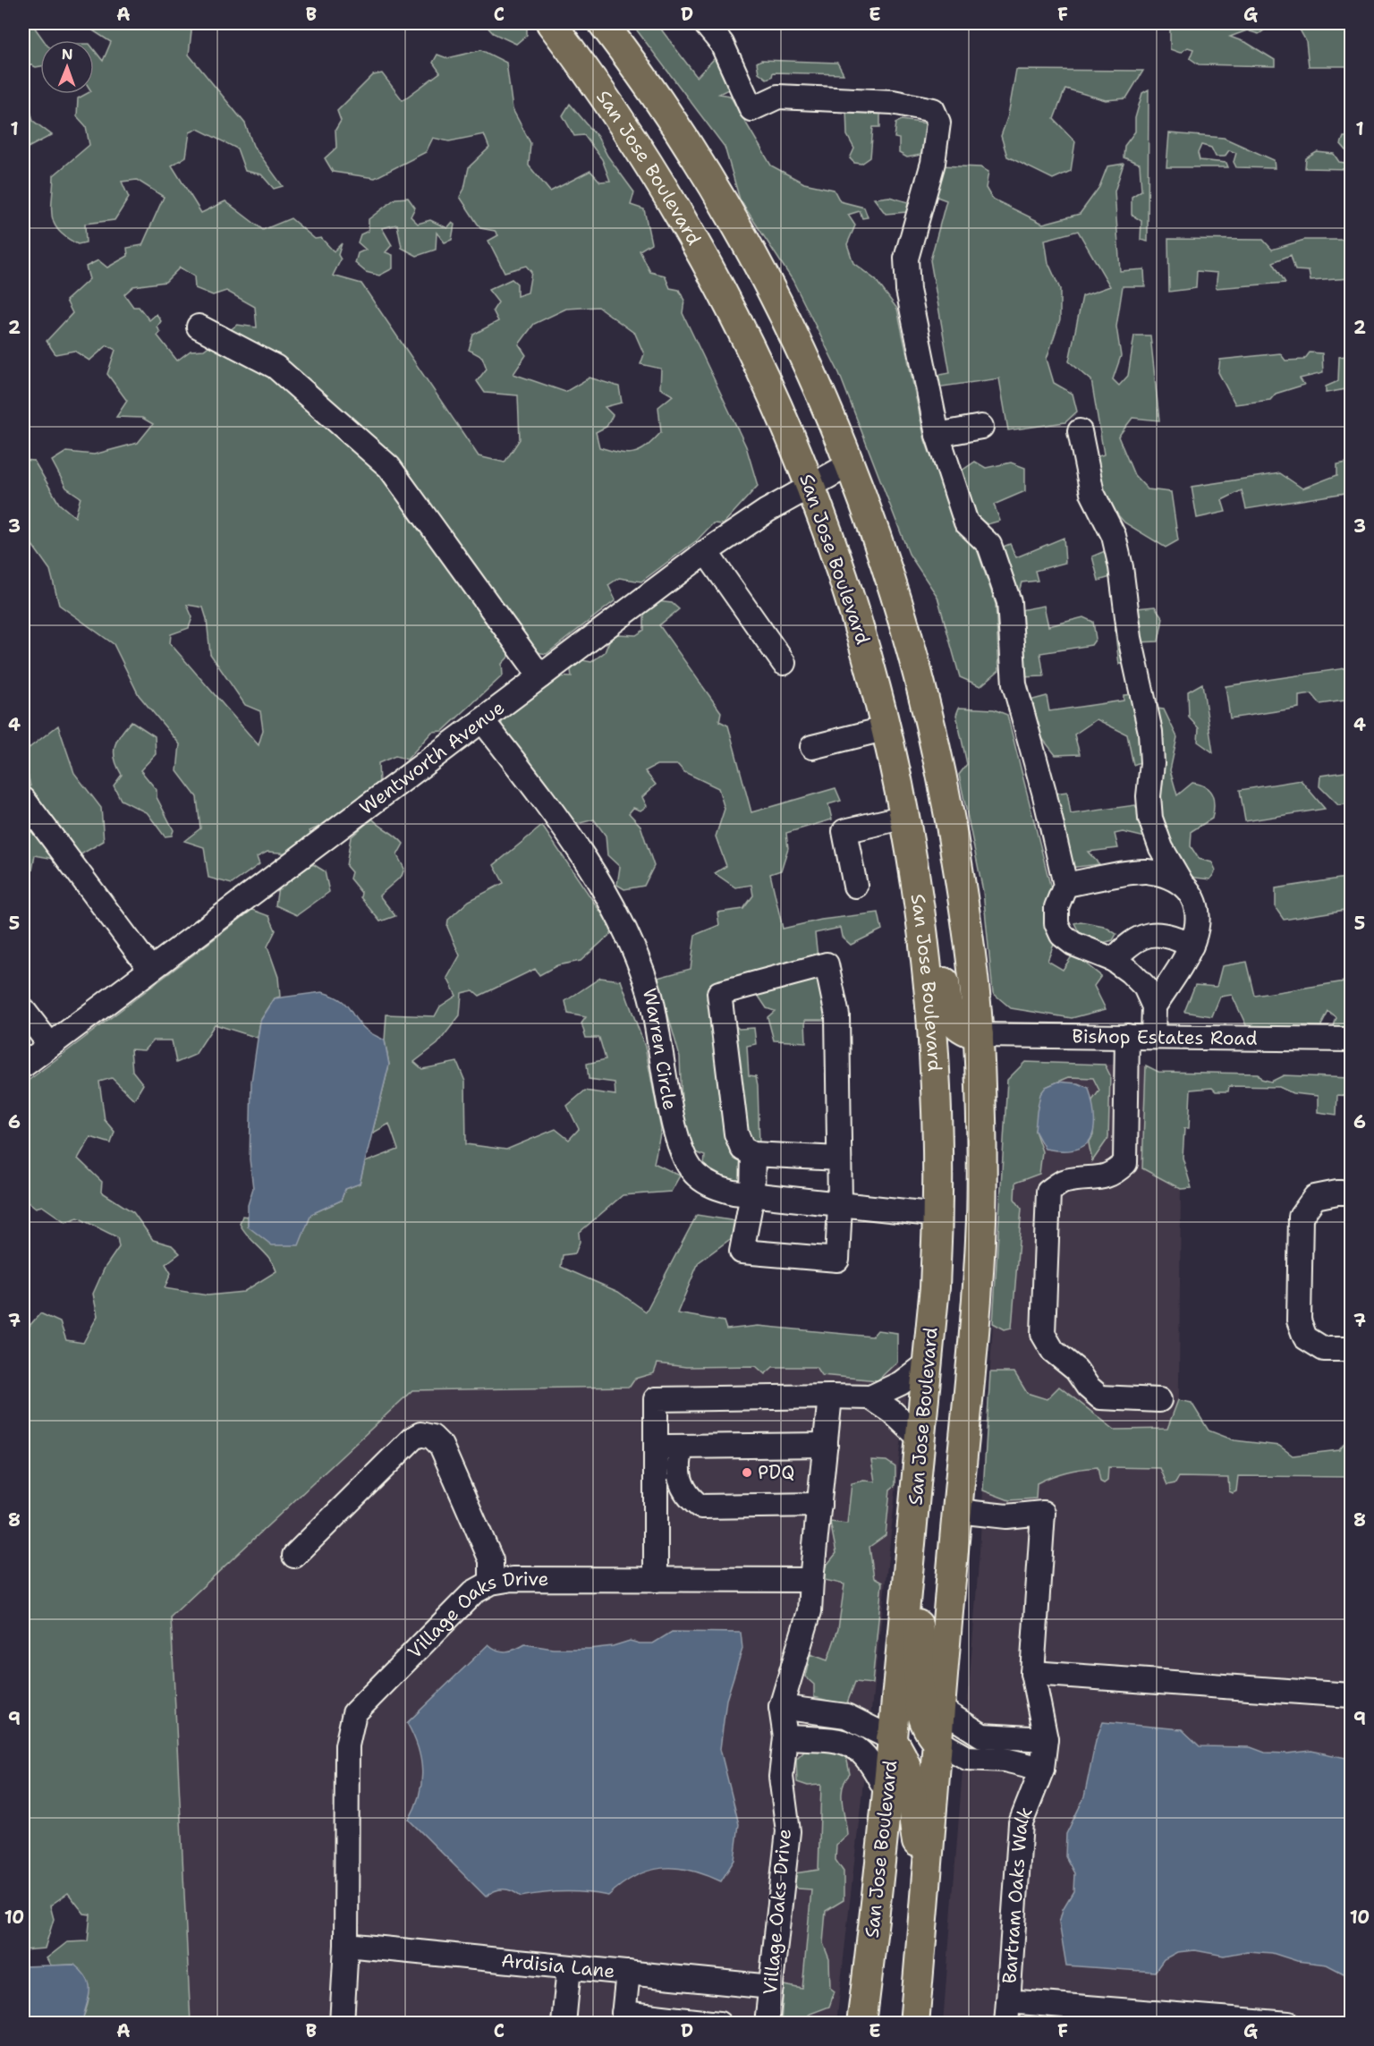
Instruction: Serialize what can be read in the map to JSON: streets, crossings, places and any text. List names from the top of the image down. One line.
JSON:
{"streets":{"main road":["San Jose Boulevard"],"street":["Wentworth Avenue","Bishop Estates Road","Warren Circle","Village Oaks Drive","Bartram Oaks Walk","Ardisia Lane"]},"crossings":[["San Jose Boulevard","Wentworth Avenue"],["San Jose Boulevard","Warren Circle"],["Wentworth Avenue","Warren Circle"],["Village Oaks Drive","Ardisia Lane"]],"places":["PDQ"],"north":"top","grid":{"columns":["A","B","C","D","E","F","G"],"rows":["1","2","3","4","5","6","7","8","9","10"]}}
